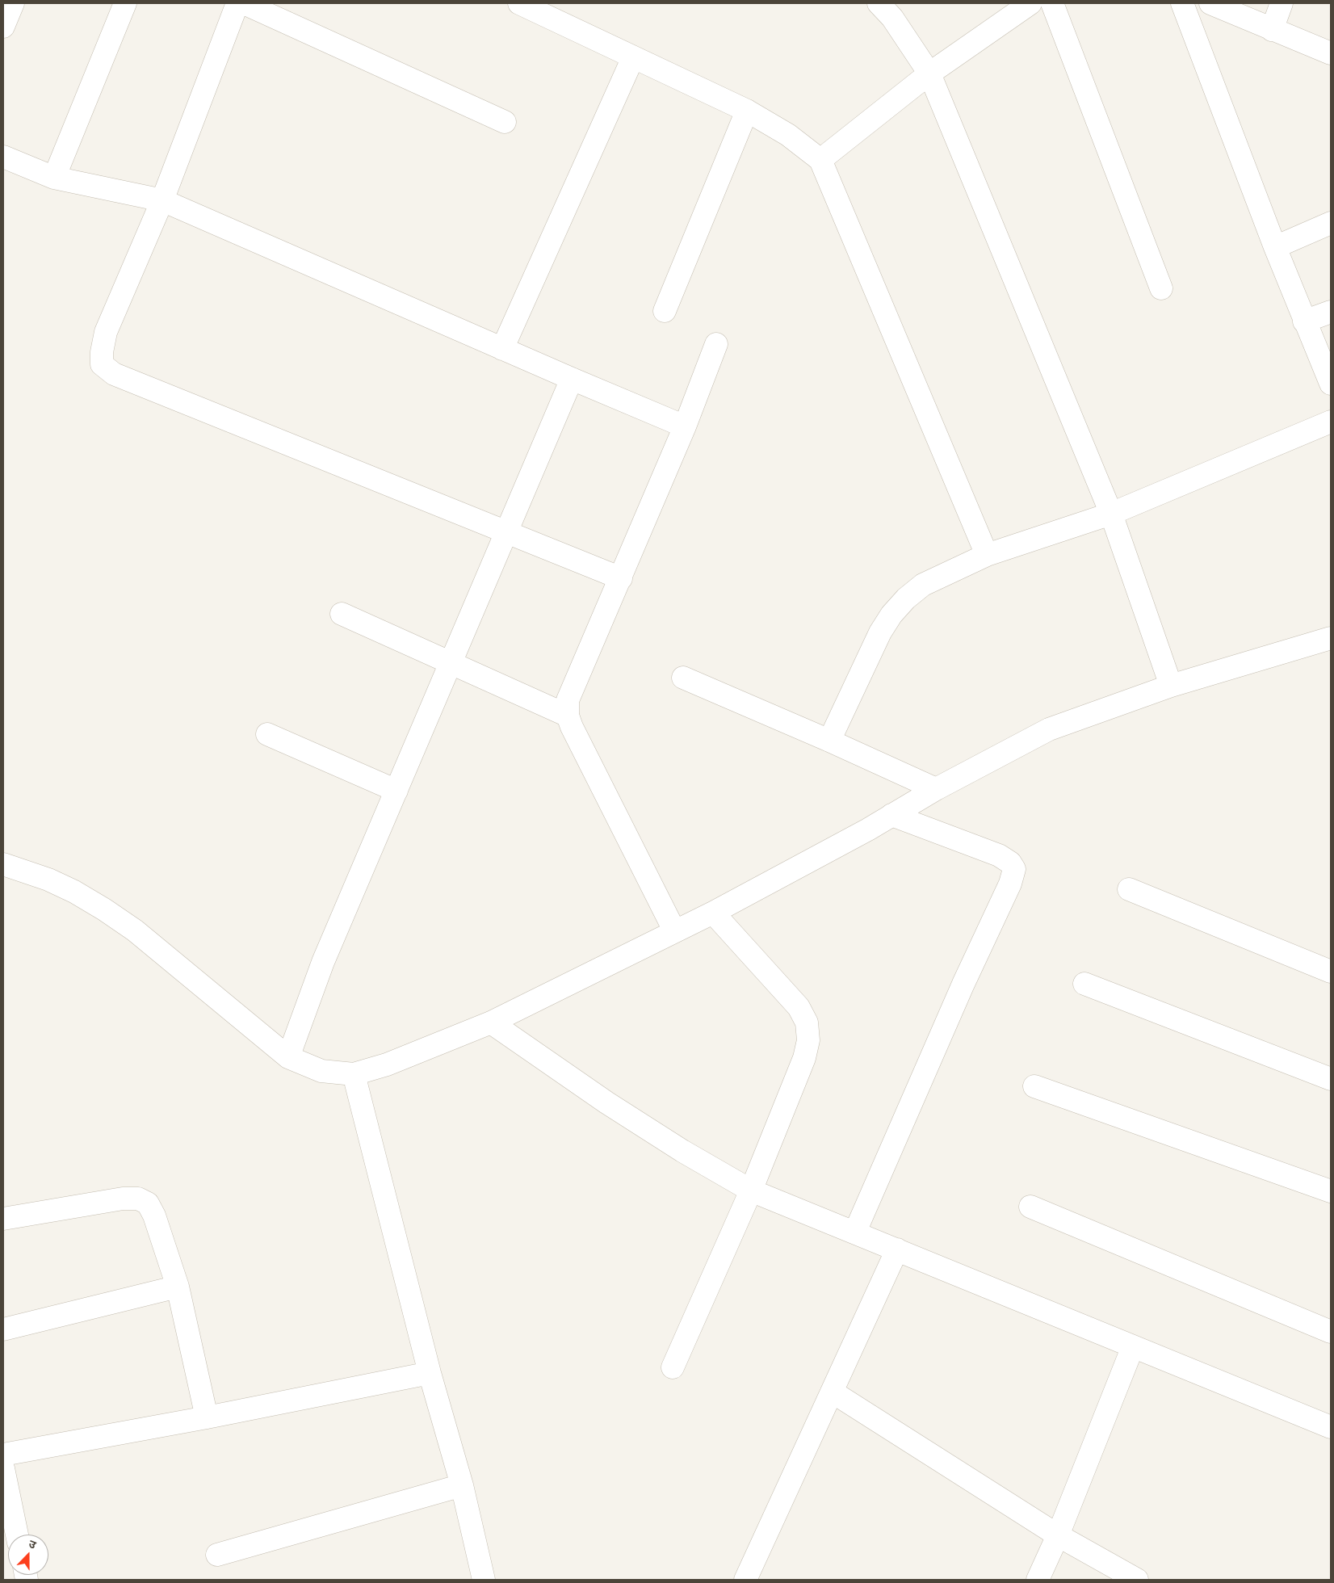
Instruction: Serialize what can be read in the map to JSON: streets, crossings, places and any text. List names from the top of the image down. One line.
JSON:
{"north":"top"}
